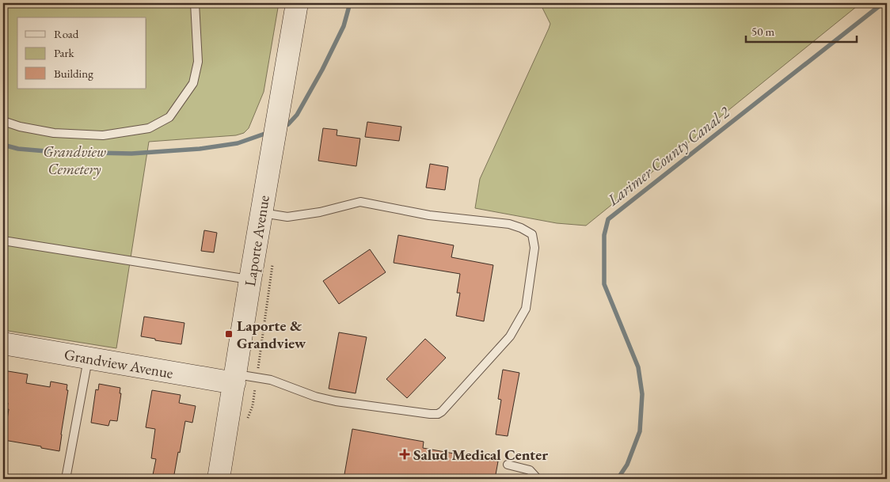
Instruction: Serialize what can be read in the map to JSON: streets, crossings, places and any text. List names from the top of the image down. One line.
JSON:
{"streets":{"street":["Laporte Avenue","Grandview Avenue"]},"crossings":[["Laporte Avenue","Grandview Avenue"]],"water":["Larimer County Canal 2"],"parks":["Grandview Cemetery"],"places":{"transit":["Laporte & Grandview"],"health":["Salud Medical Center"]},"legend":["Road","Park","Building"],"scale_bar":"50 m"}
